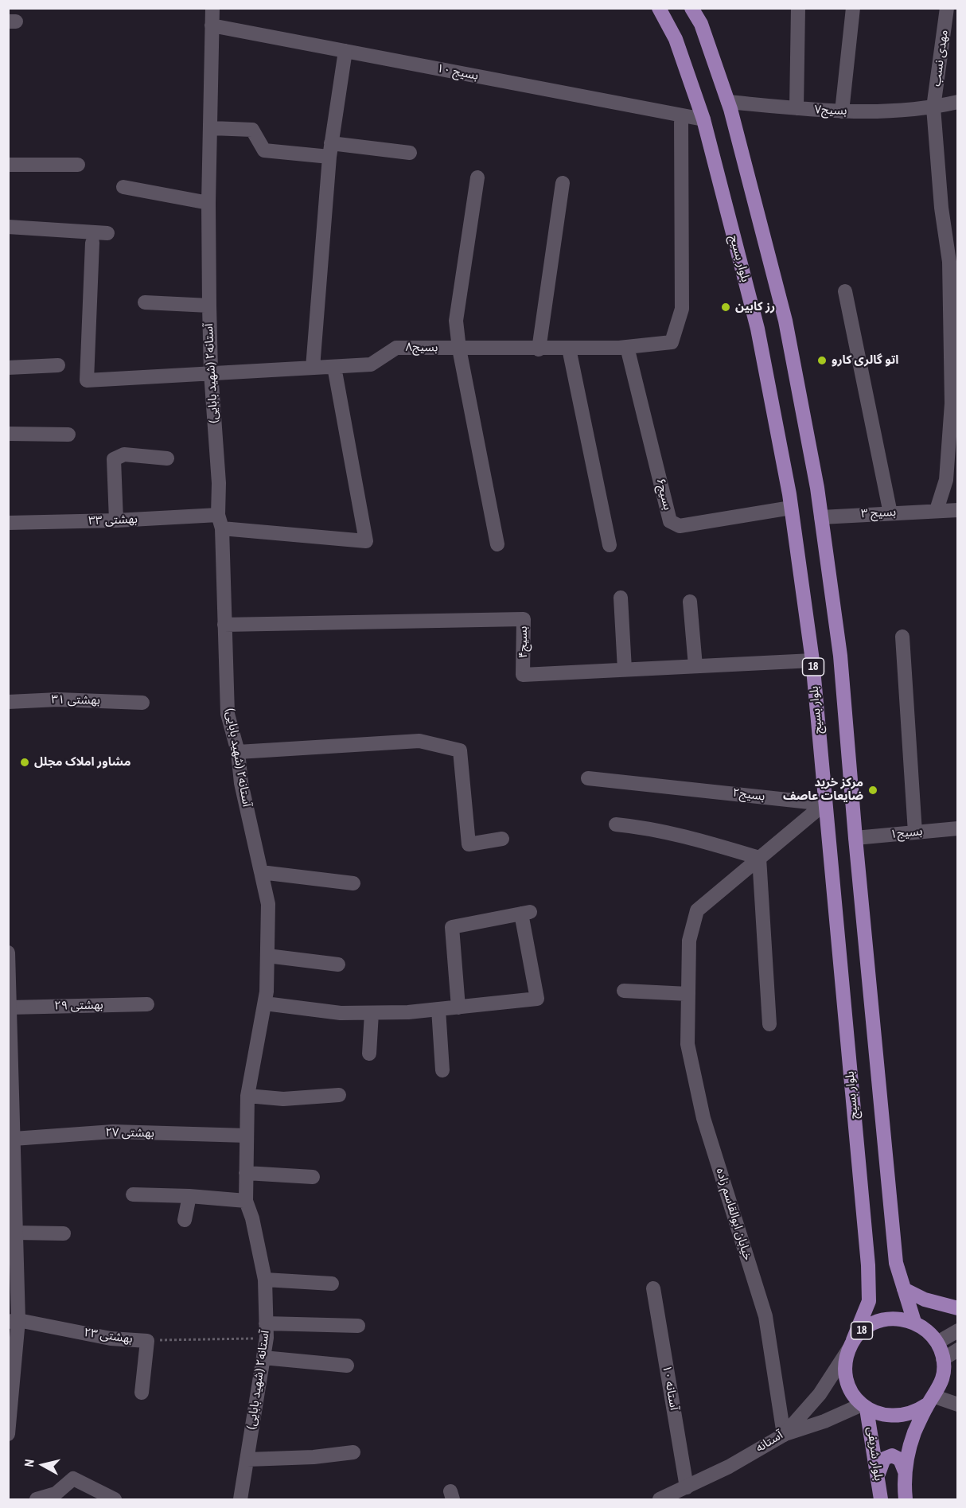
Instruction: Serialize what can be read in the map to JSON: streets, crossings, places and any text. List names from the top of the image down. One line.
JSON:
{"streets":{"main road":["بلوار بسیج","18","بلوار شریفی"],"street":["مهدی نسب","بسیج ۱۰","بسیج۷","بسیج۸","آستانه۲ (شهید بابایی)","بسیج۶","بسیج ۳","بهشتی ۳۳","بسیج۴","بهشتی ۳۱","بسیج۲","بسیج۱","بهشتی ۲۹","بهشتی ۲۷","خیابان ابوالقاسم زاده","بهشتی ۲۳","آستانه ۱۰","آستانه"]},"crossings":[["مهدی نسب","بسیج۷"],["مهدی نسب","بسیج ۳"],["بسیج ۱۰","بلوار بسیج"],["بسیج ۱۰","بسیج۸"],["بسیج ۱۰","آستانه۲ (شهید بابایی)"],["بسیج۷","18"],["بلوار بسیج","بسیج۶"],["بلوار بسیج","بسیج۴"],["بلوار بسیج","18"],["بلوار بسیج","بسیج۲"],["بلوار بسیج","آستانه"],["بلوار بسیج","بلوار شریفی"],["بسیج۸","آستانه۲ (شهید بابایی)"],["بسیج۸","بسیج۶"],["بسیج۸","بهشتی ۳۳"],["آستانه۲ (شهید بابایی)","بهشتی ۳۳"],["آستانه۲ (شهید بابایی)","بسیج۴"],["آستانه۲ (شهید بابایی)","بهشتی ۲۷"],["بسیج ۳","18"],["18","بسیج۱"],["18","آستانه"],["18","بلوار شریفی"],["خیابان ابوالقاسم زاده","آستانه"],["آستانه ۱۰","آستانه"],["آستانه","بلوار شریفی"]],"places":["رز کابین","اتو گالری کارو","مشاور املاک مجلل","مرکز خرید ضایعات عاصف"],"north":"left"}
